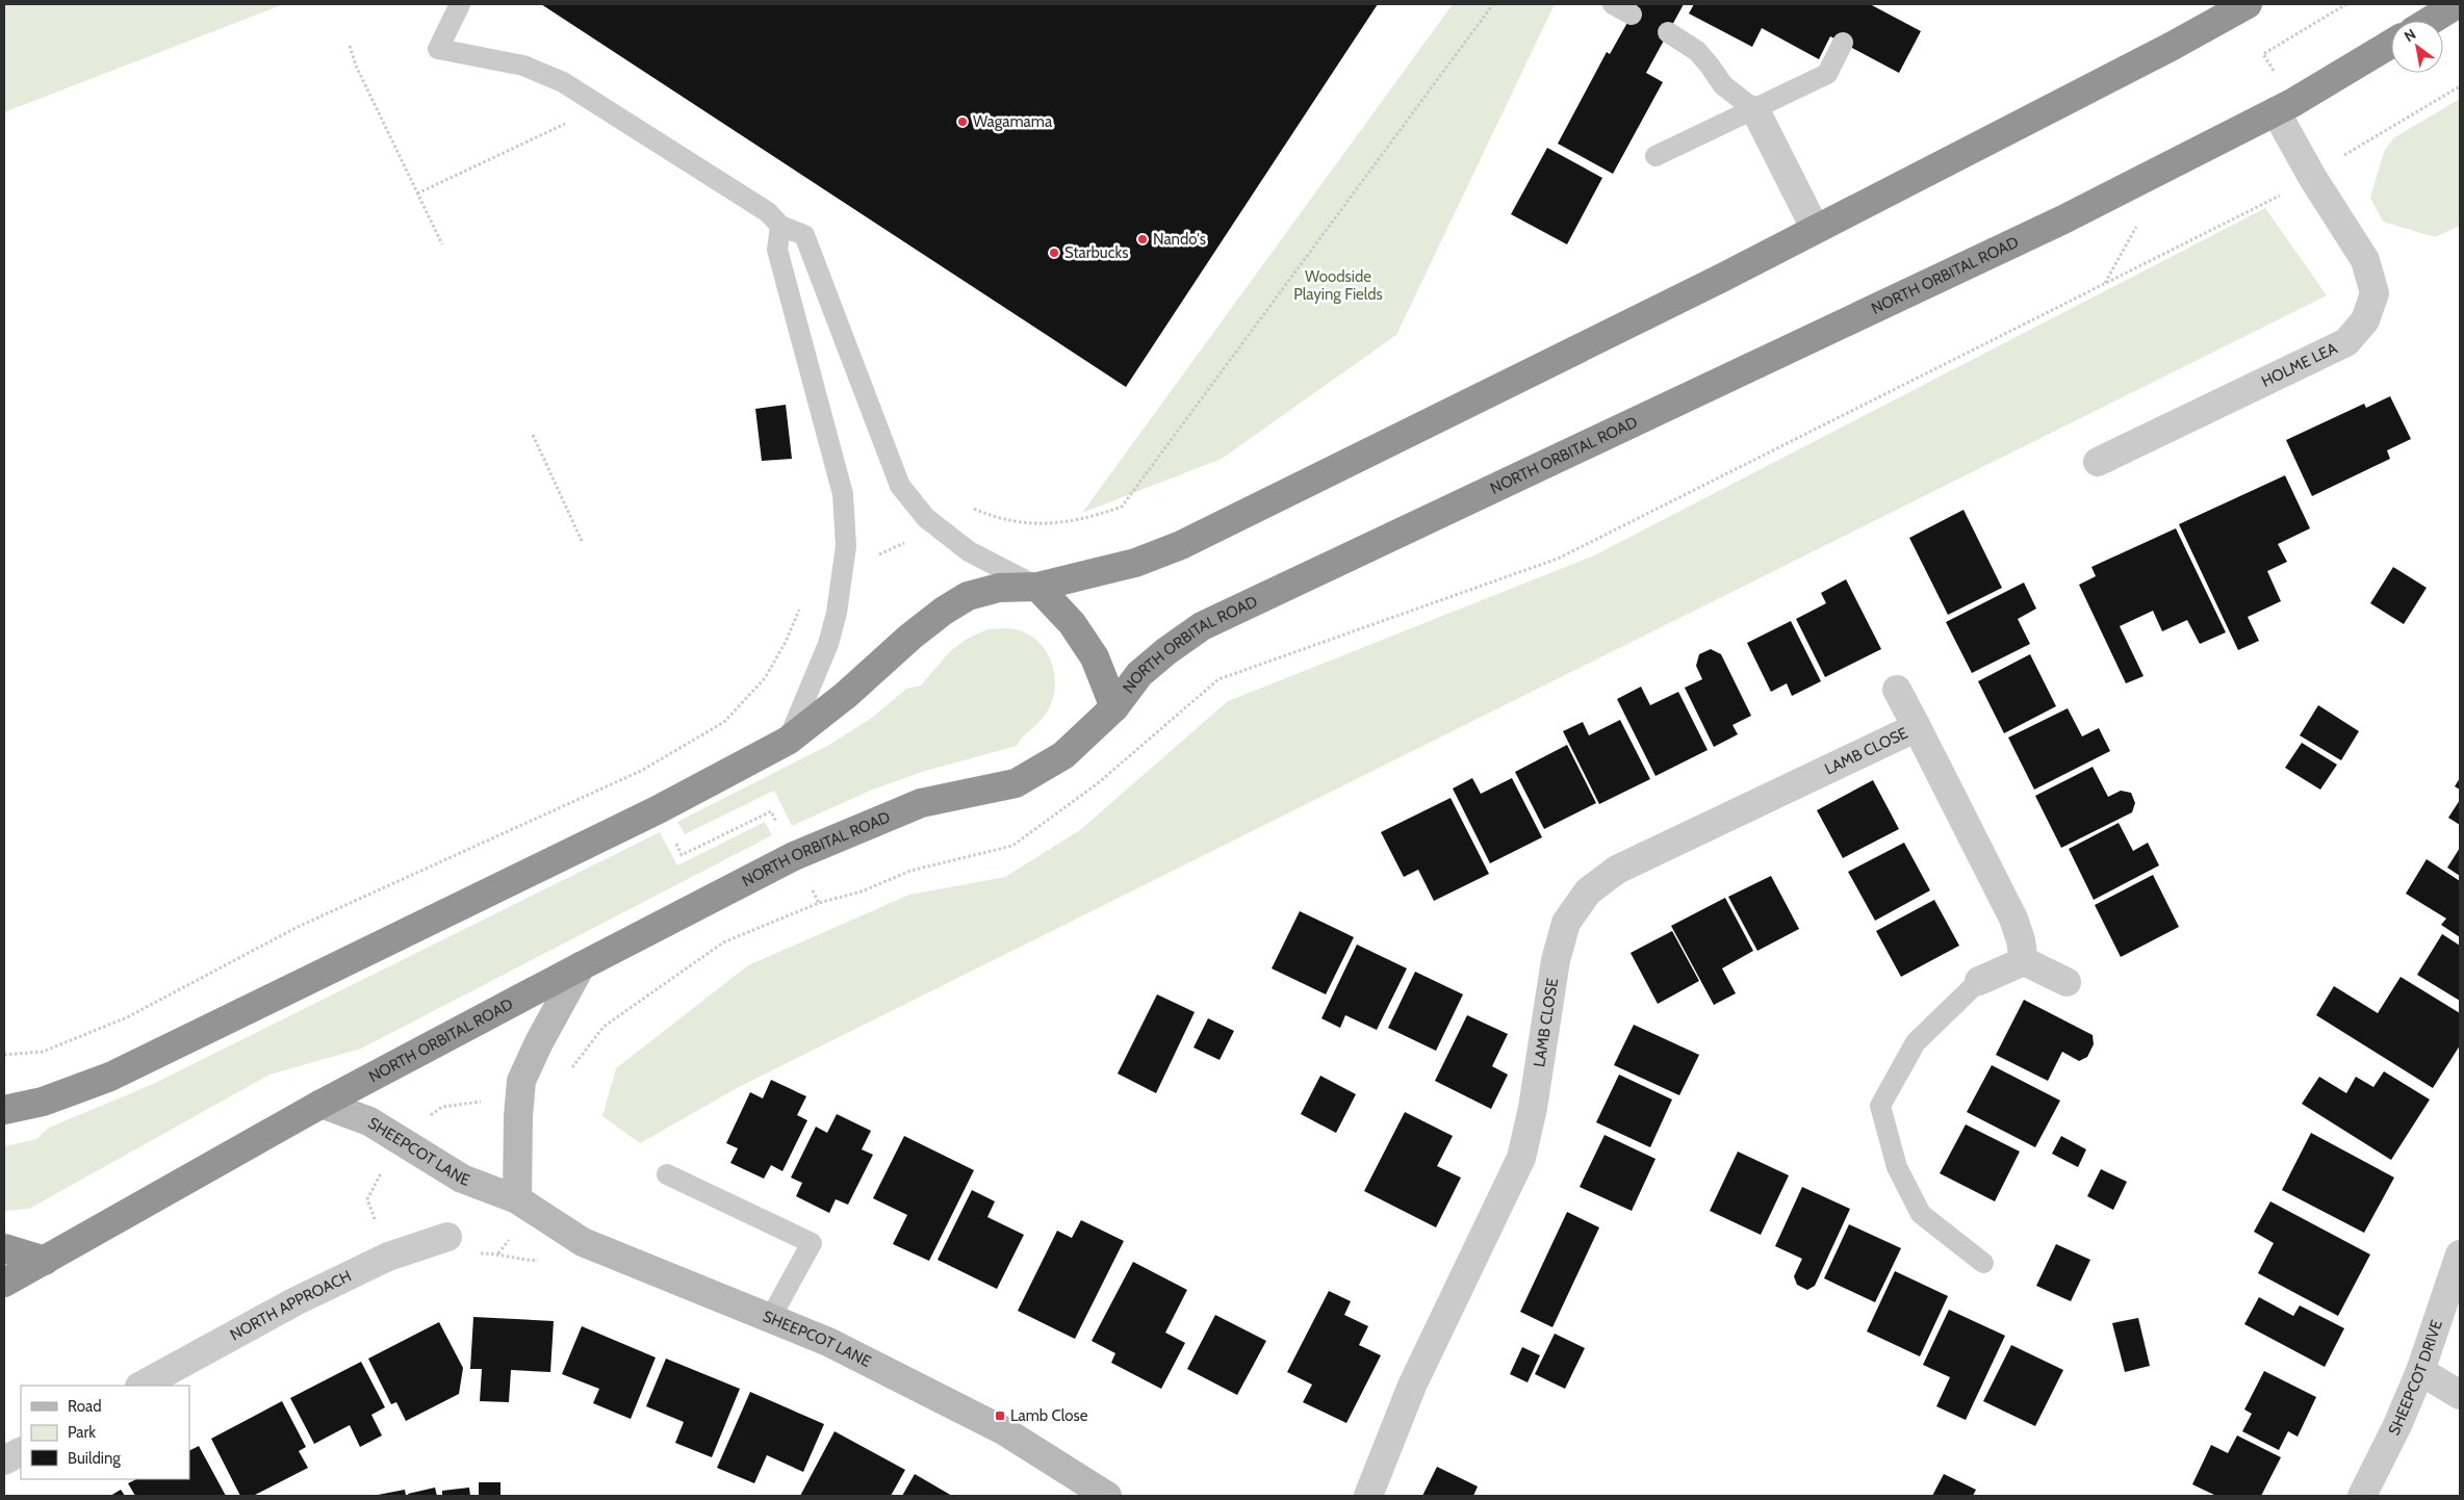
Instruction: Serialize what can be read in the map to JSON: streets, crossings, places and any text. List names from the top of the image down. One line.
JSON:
{"streets":{"highway":["NORTH ORBITAL ROAD"],"street":["HOLME LEA","LAMB CLOSE","SHEEPCOT LANE","NORTH APPROACH","SHEEPCOT DRIVE"]},"crossings":[["NORTH ORBITAL ROAD","HOLME LEA"],["NORTH ORBITAL ROAD","SHEEPCOT LANE"]],"parks":["Woodside Playing Fields"],"places":{"other":["Wagamama","Nando's","Starbucks"],"transit":["Lamb Close"]},"legend":["Road","Park","Building"],"north":"top left"}
